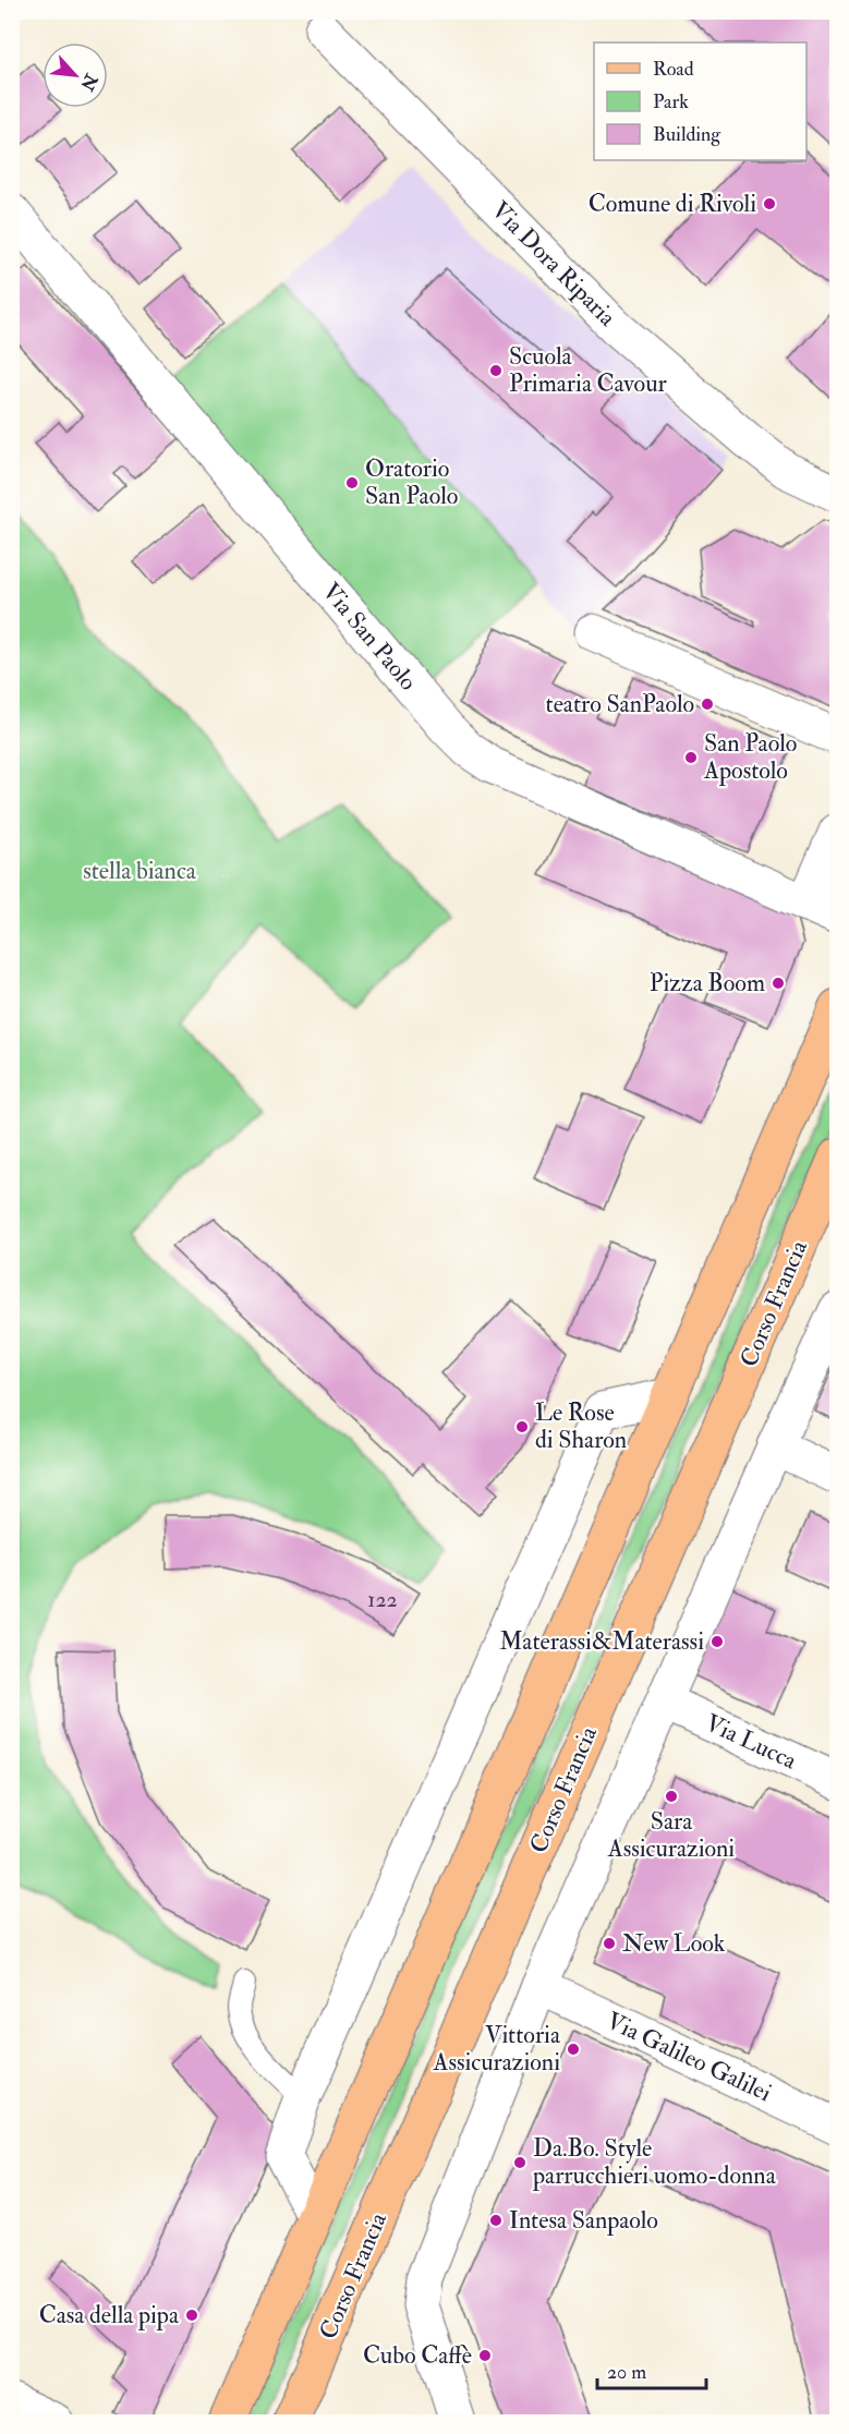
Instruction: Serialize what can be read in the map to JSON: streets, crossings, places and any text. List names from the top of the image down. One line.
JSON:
{"streets":{"main road":["Corso Francia"],"street":["Via Dora Riparia","Via San Paolo","Via Lucca","Via Galileo Galilei"]},"parks":["stella bianca"],"places":["Comune di Rivoli","Scuola Primaria Cavour","Oratorio San Paolo","teatro SanPaolo","San Paolo Apostolo","Pizza Boom","Le Rose di Sharon","Materassi&Materassi","Sara Assicurazioni","New Look","Vittoria Assicurazioni","Da.Bo. Style parrucchieri uomo-donna","Intesa Sanpaolo","Casa della pipa","Cubo Caffè"],"house_numbers":["122"],"legend":["Road","Park","Building"],"scale_bar":"20 m","north":"bottom right"}
